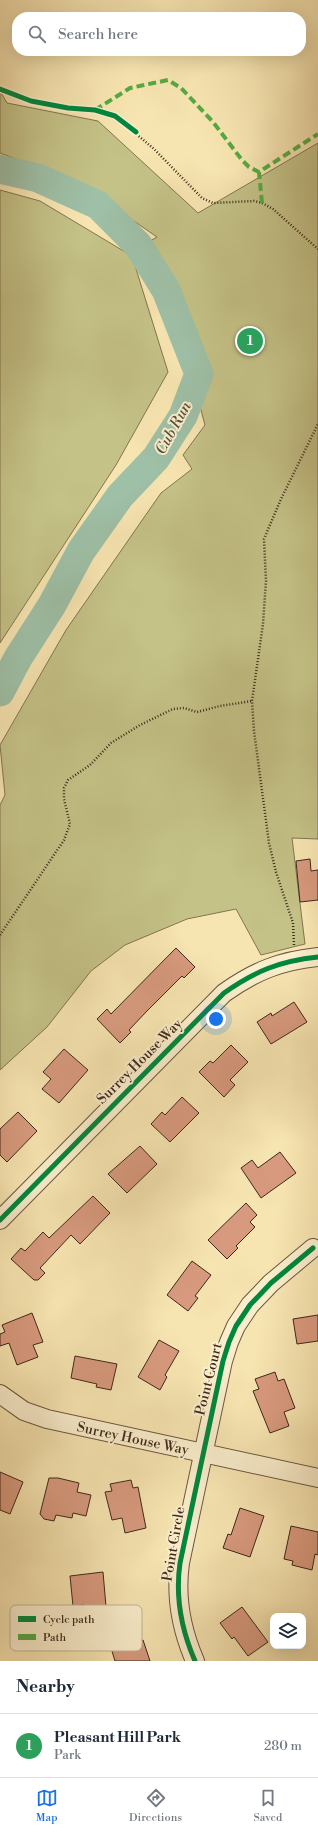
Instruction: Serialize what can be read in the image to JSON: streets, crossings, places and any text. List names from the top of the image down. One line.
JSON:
{"streets":{"street":["Surrey House Way","Point Court","Point Circle"]},"crossings":[["Surrey House Way","Point Court"],["Surrey House Way","Point Circle"],["Point Court","Point Circle"]],"water":["Cub Run"],"legend":["Cycle path","Path"],"page":{"search":"Search here","pins":"1","heading":"Nearby","list":[{"mark":"1","name":"Pleasant Hill Park","note":"Park","value":"280 m"}],"nav":["Map","Directions","Saved"]}}
